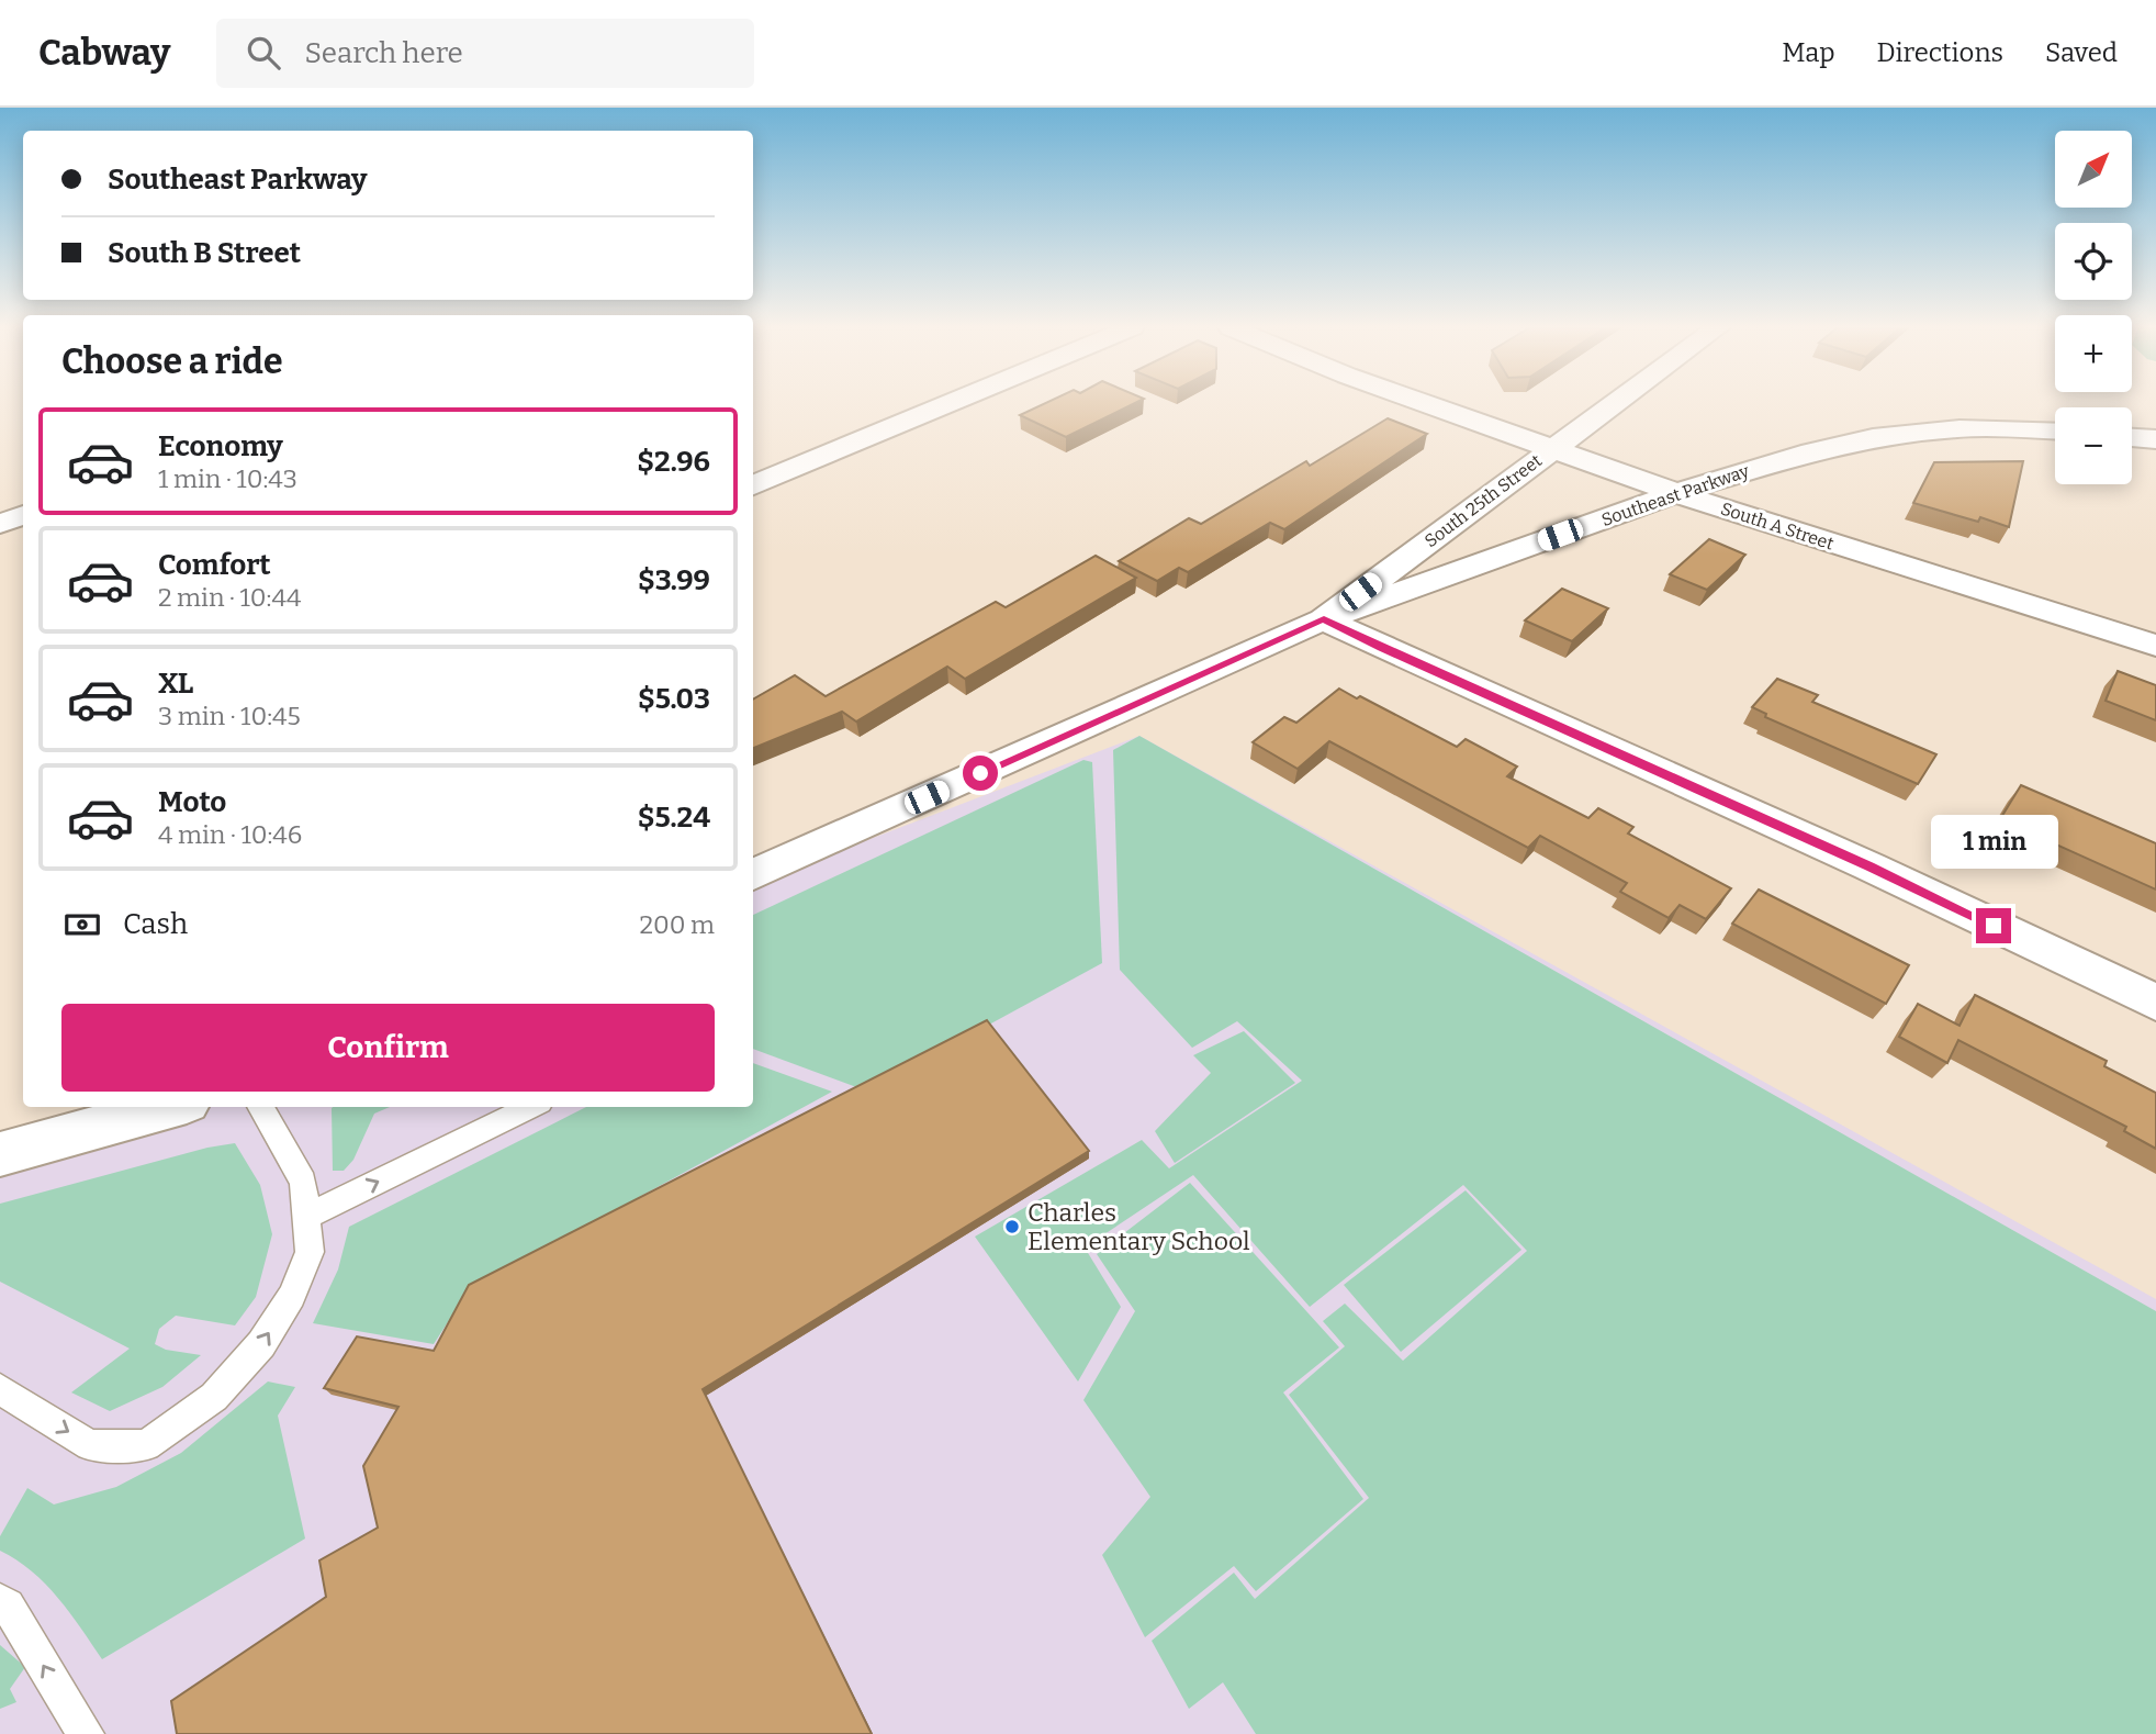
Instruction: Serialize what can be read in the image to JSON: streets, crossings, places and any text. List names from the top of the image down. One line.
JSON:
{"streets":{"street":["Southeast Parkway","South 25th Street","South A Street"]},"crossings":[["Southeast Parkway","South 25th Street"],["Southeast Parkway","South A Street"],["South 25th Street","South A Street"]],"places":["Charles Elementary School"],"north":"top right","page":{"header":"Cabway","search":"Search here","nav":["Map","Directions","Saved"],"map_buttons":["+","−"],"banner":["Southeast Parkway","South B Street"],"heading":"Choose a ride","list":[{"name":"Economy","note":"1 min · 10:43","value":"$2.96"},{"name":"Comfort","note":"2 min · 10:44","value":"$3.99"},{"name":"XL","note":"3 min · 10:45","value":"$5.03"},{"name":"Moto","note":"4 min · 10:46","value":"$5.24"}],"bubble":"1 min","pay":["Cash","200 m"],"buttons":"Confirm"}}
